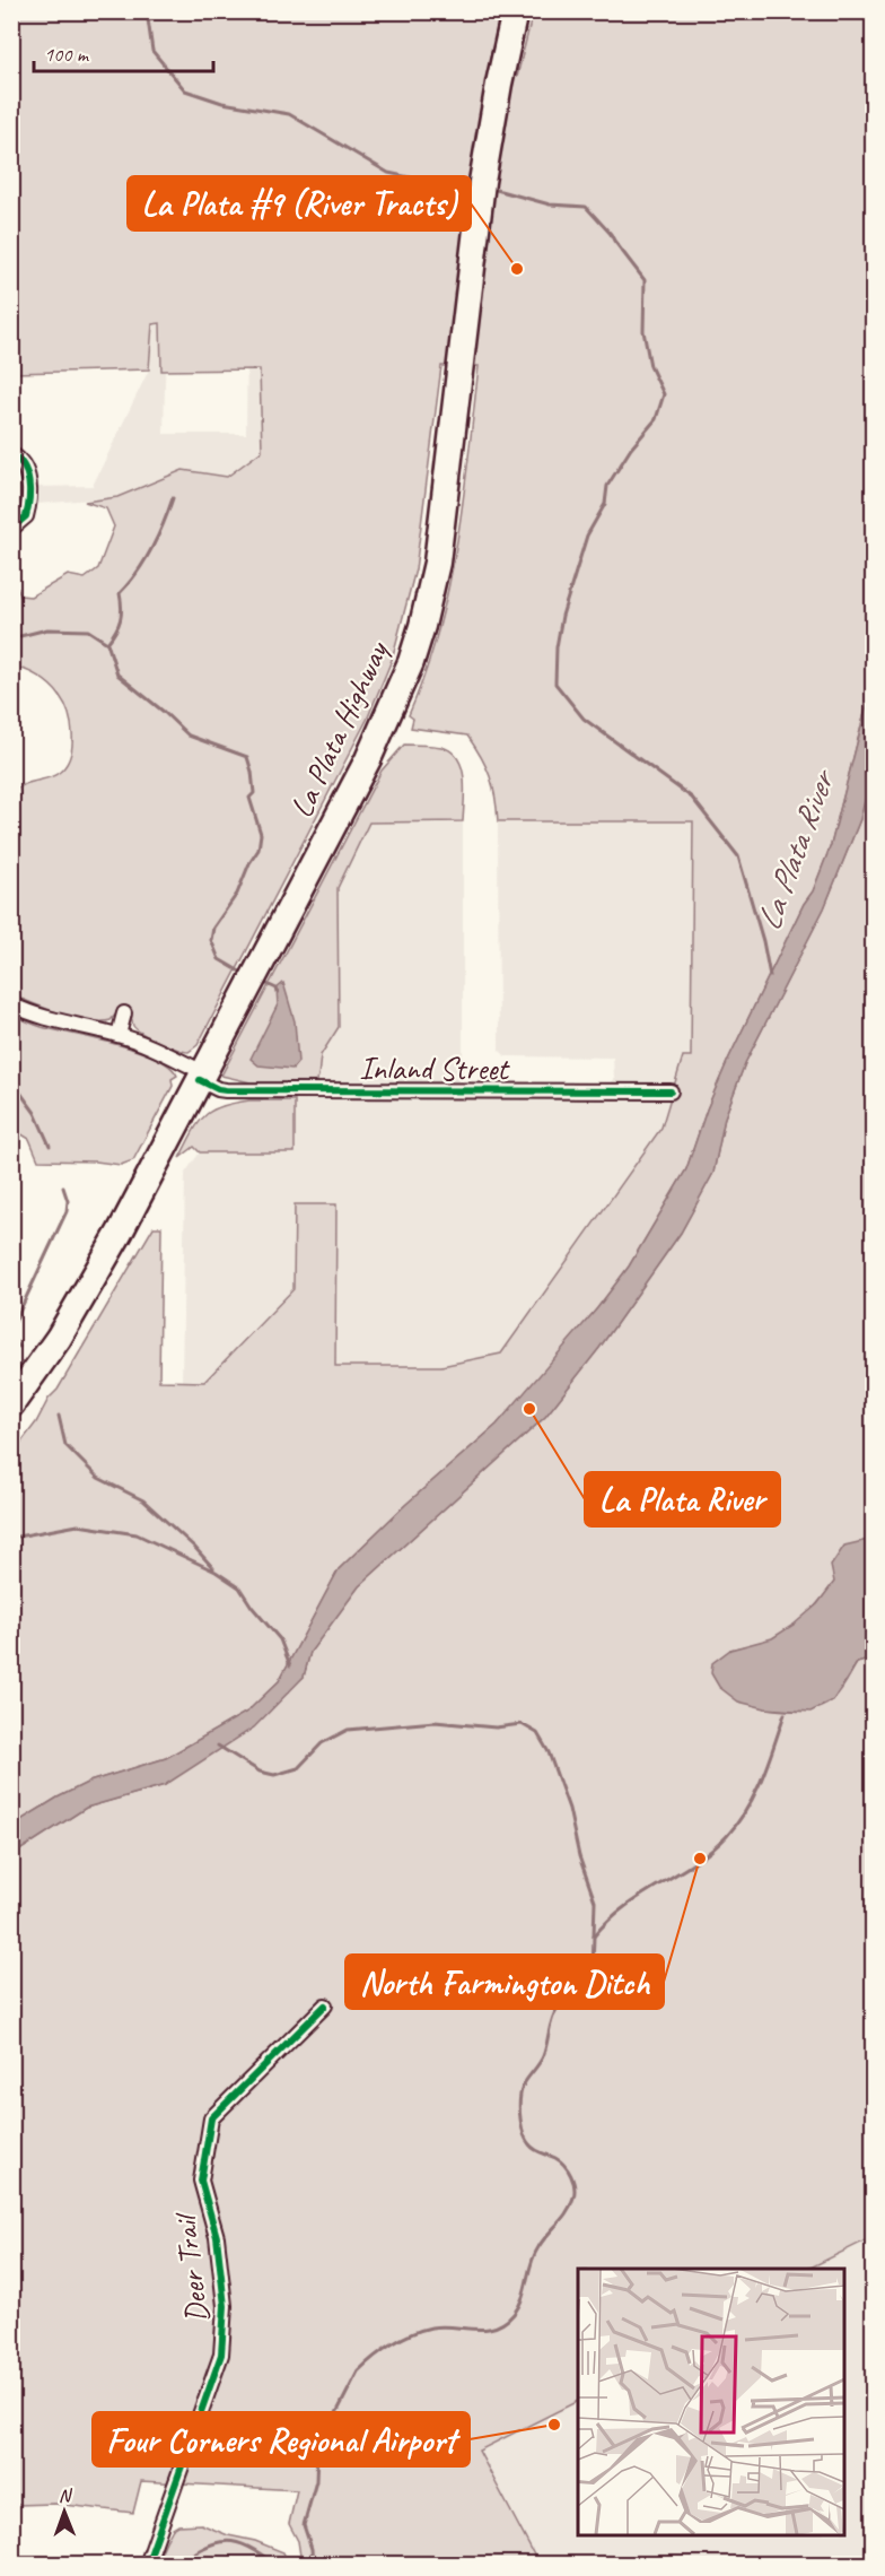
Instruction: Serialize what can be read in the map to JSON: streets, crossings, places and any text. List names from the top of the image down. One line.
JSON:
{"streets":{"highway":["La Plata Highway"],"street":["Inland Street","Deer Trail"]},"crossings":[["La Plata Highway","Inland Street"]],"water":["La Plata River"],"places":["La Plata #9 (River Tracts)","La Plata River","North Farmington Ditch","Four Corners Regional Airport"],"scale_bar":"100 m","north":"top"}
